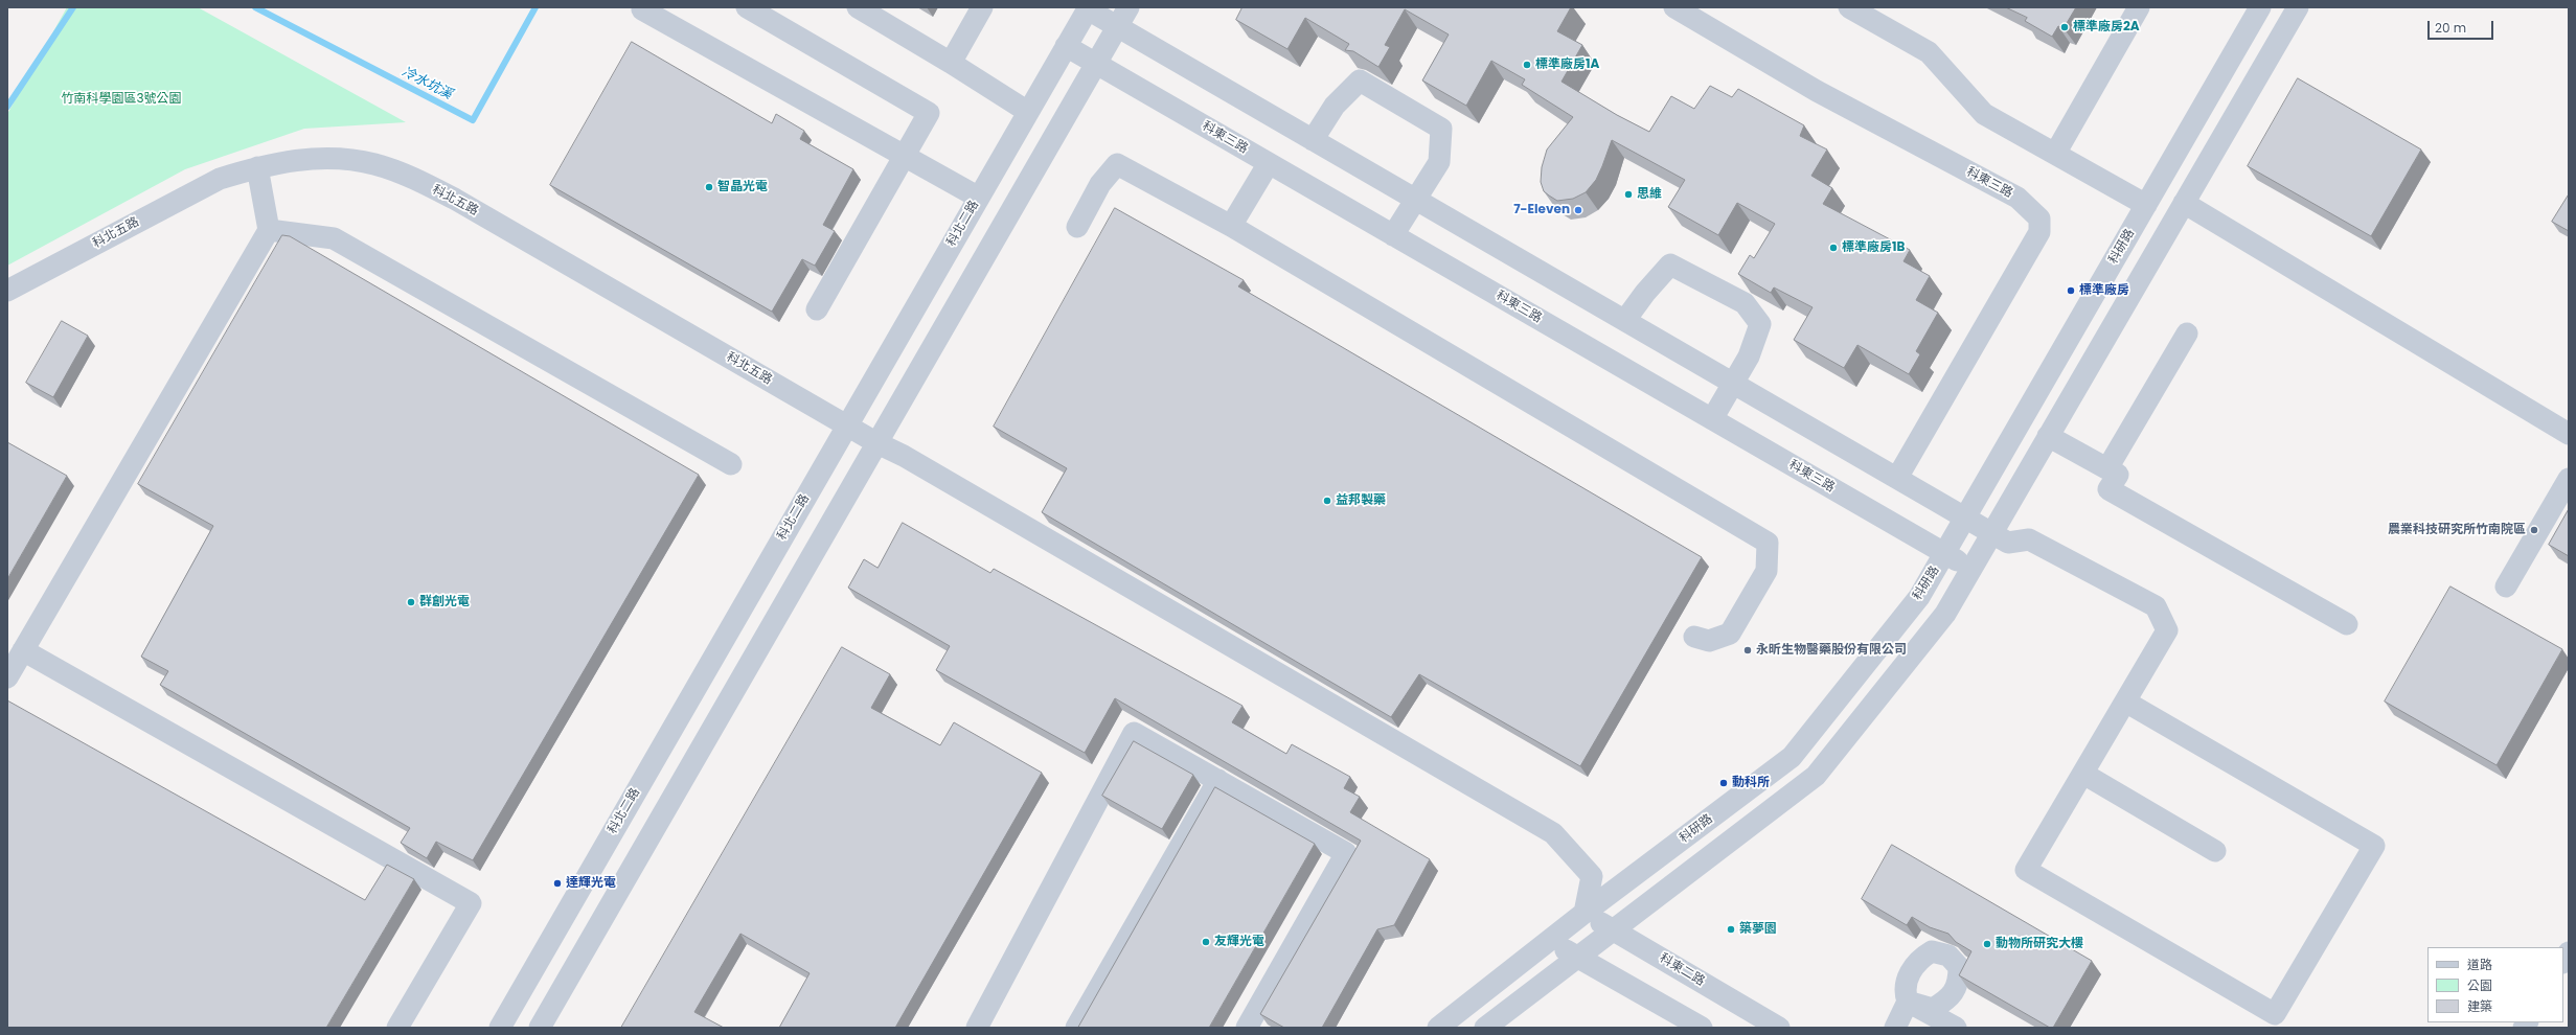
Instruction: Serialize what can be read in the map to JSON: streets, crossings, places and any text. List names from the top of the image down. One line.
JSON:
{"streets":{"street":["科東三路","科北五路","科北二路","科研路","科東二路"]},"crossings":[["科東三路","科北二路"],["科東三路","科研路"],["科北五路","科北二路"],["科北五路","科研路"],["科北五路","科東二路"],["科研路","科東二路"]],"water":["冷水坑溪"],"parks":["竹南科學園區3號公園"],"places":["標準廠房2A","標準廠房1A","智晶光電","思維","7-Eleven","標準廠房1B","標準廠房","益邦製藥","農業科技研究所竹南院區","群創光電","永昕生物醫藥股份有限公司","動科所","達輝光電","築夢園","友輝光電","動物所研究大樓"],"legend":["道路","公園","建築"],"scale_bar":"20 m"}
